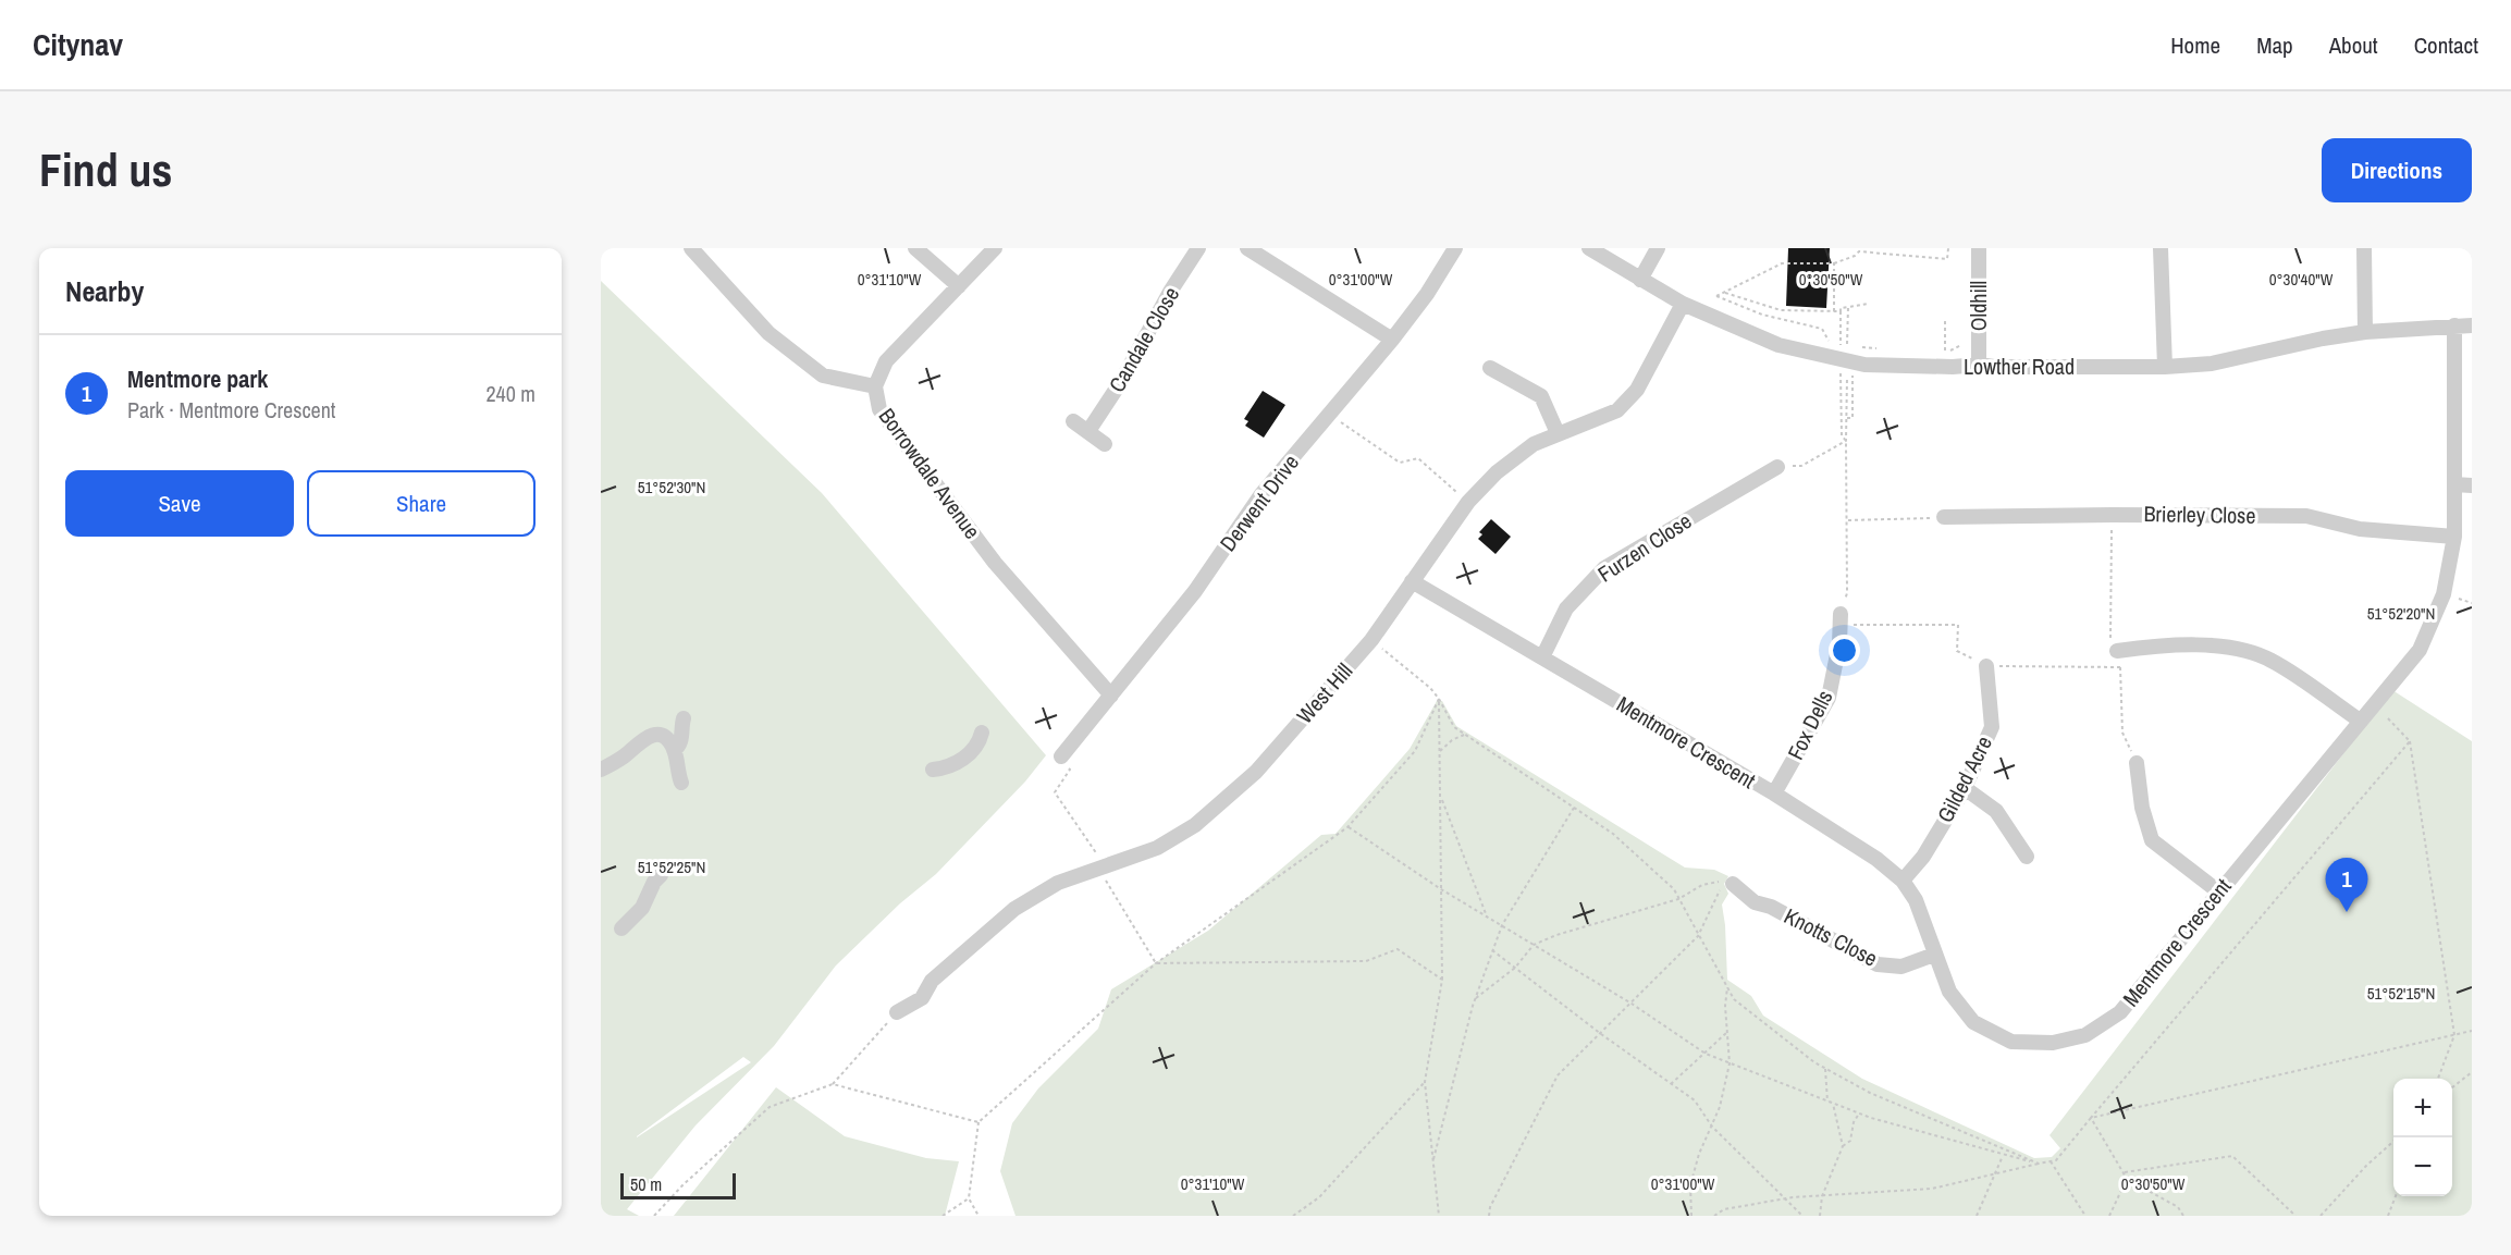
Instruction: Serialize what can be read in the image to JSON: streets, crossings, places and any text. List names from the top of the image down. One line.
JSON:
{"streets":{"street":["Oldhill","Candale Close","Lowther Road","Borrowdale Avenue","Derwent Drive","Brierley Close","Furzen Close","West Hill","Fox Dells","Mentmore Crescent","Gilded Acre","Knotts Close"]},"crossings":[["Oldhill","Lowther Road"],["Lowther Road","West Hill"],["Lowther Road","Mentmore Crescent"],["Borrowdale Avenue","Derwent Drive"],["Brierley Close","Mentmore Crescent"],["Furzen Close","Mentmore Crescent"],["West Hill","Mentmore Crescent"],["Fox Dells","Mentmore Crescent"],["Mentmore Crescent","Gilded Acre"],["Mentmore Crescent","Knotts Close"]],"scale_bar":"50 m","page":{"header":"Citynav","nav":["Home","Map","About","Contact"],"buttons":["Directions",["Save","Share"]],"title":"Find us","heading":"Nearby","list":[{"mark":"1","name":"Mentmore park","note":"Park · Mentmore Crescent","value":"240 m"}],"pins":"1","map_buttons":["+","−"],"scale":"50 m"},"coordinates":["0°31'10\"W","0°31'00\"W","0°30'50\"W","0°30'40\"W","51°52'30\"N","51°52'20\"N","51°52'25\"N","51°52'15\"N"]}
